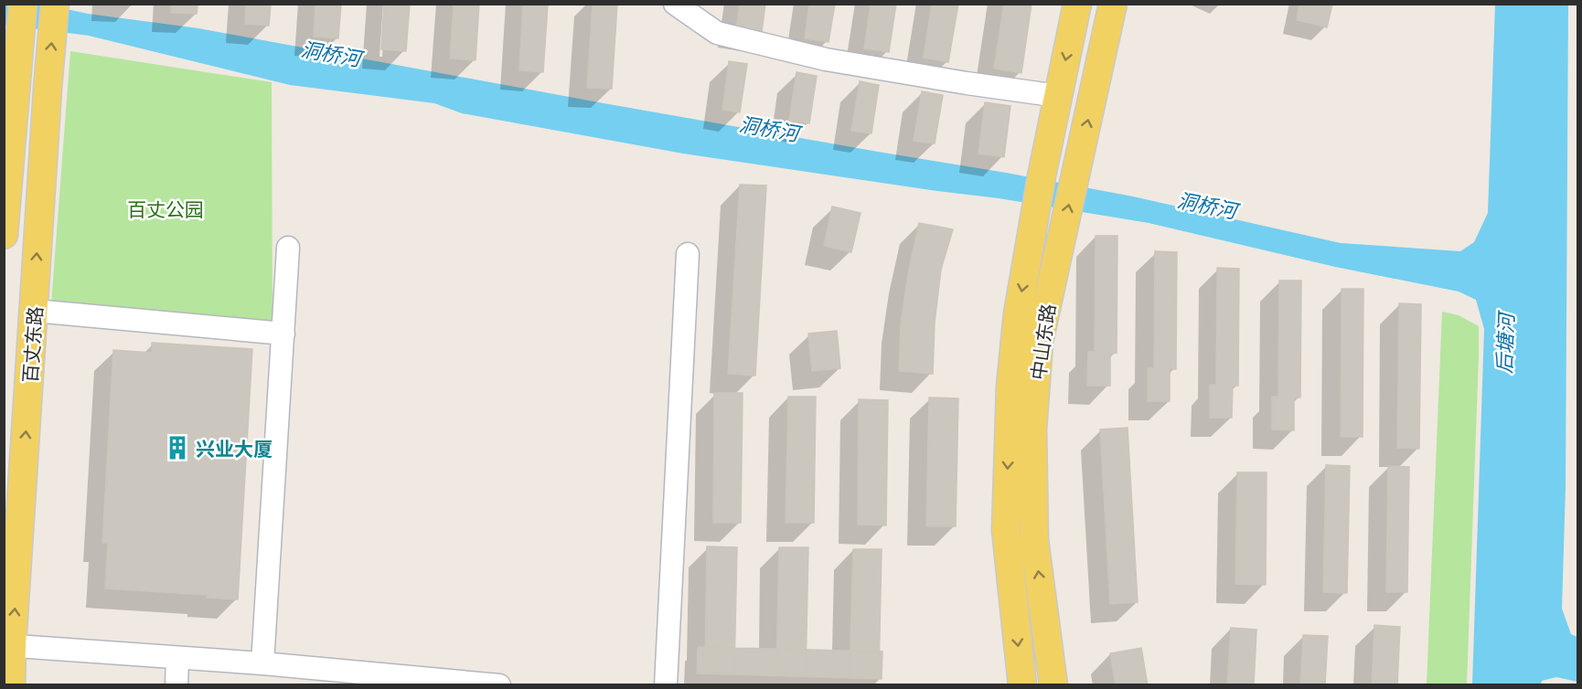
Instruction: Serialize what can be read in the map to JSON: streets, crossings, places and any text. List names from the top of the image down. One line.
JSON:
{"streets":{"main road":["中山东路","百丈东路"]},"water":["洞桥河","后塘河"],"parks":["百丈公园"],"places":{"building":["兴业大厦"]}}
